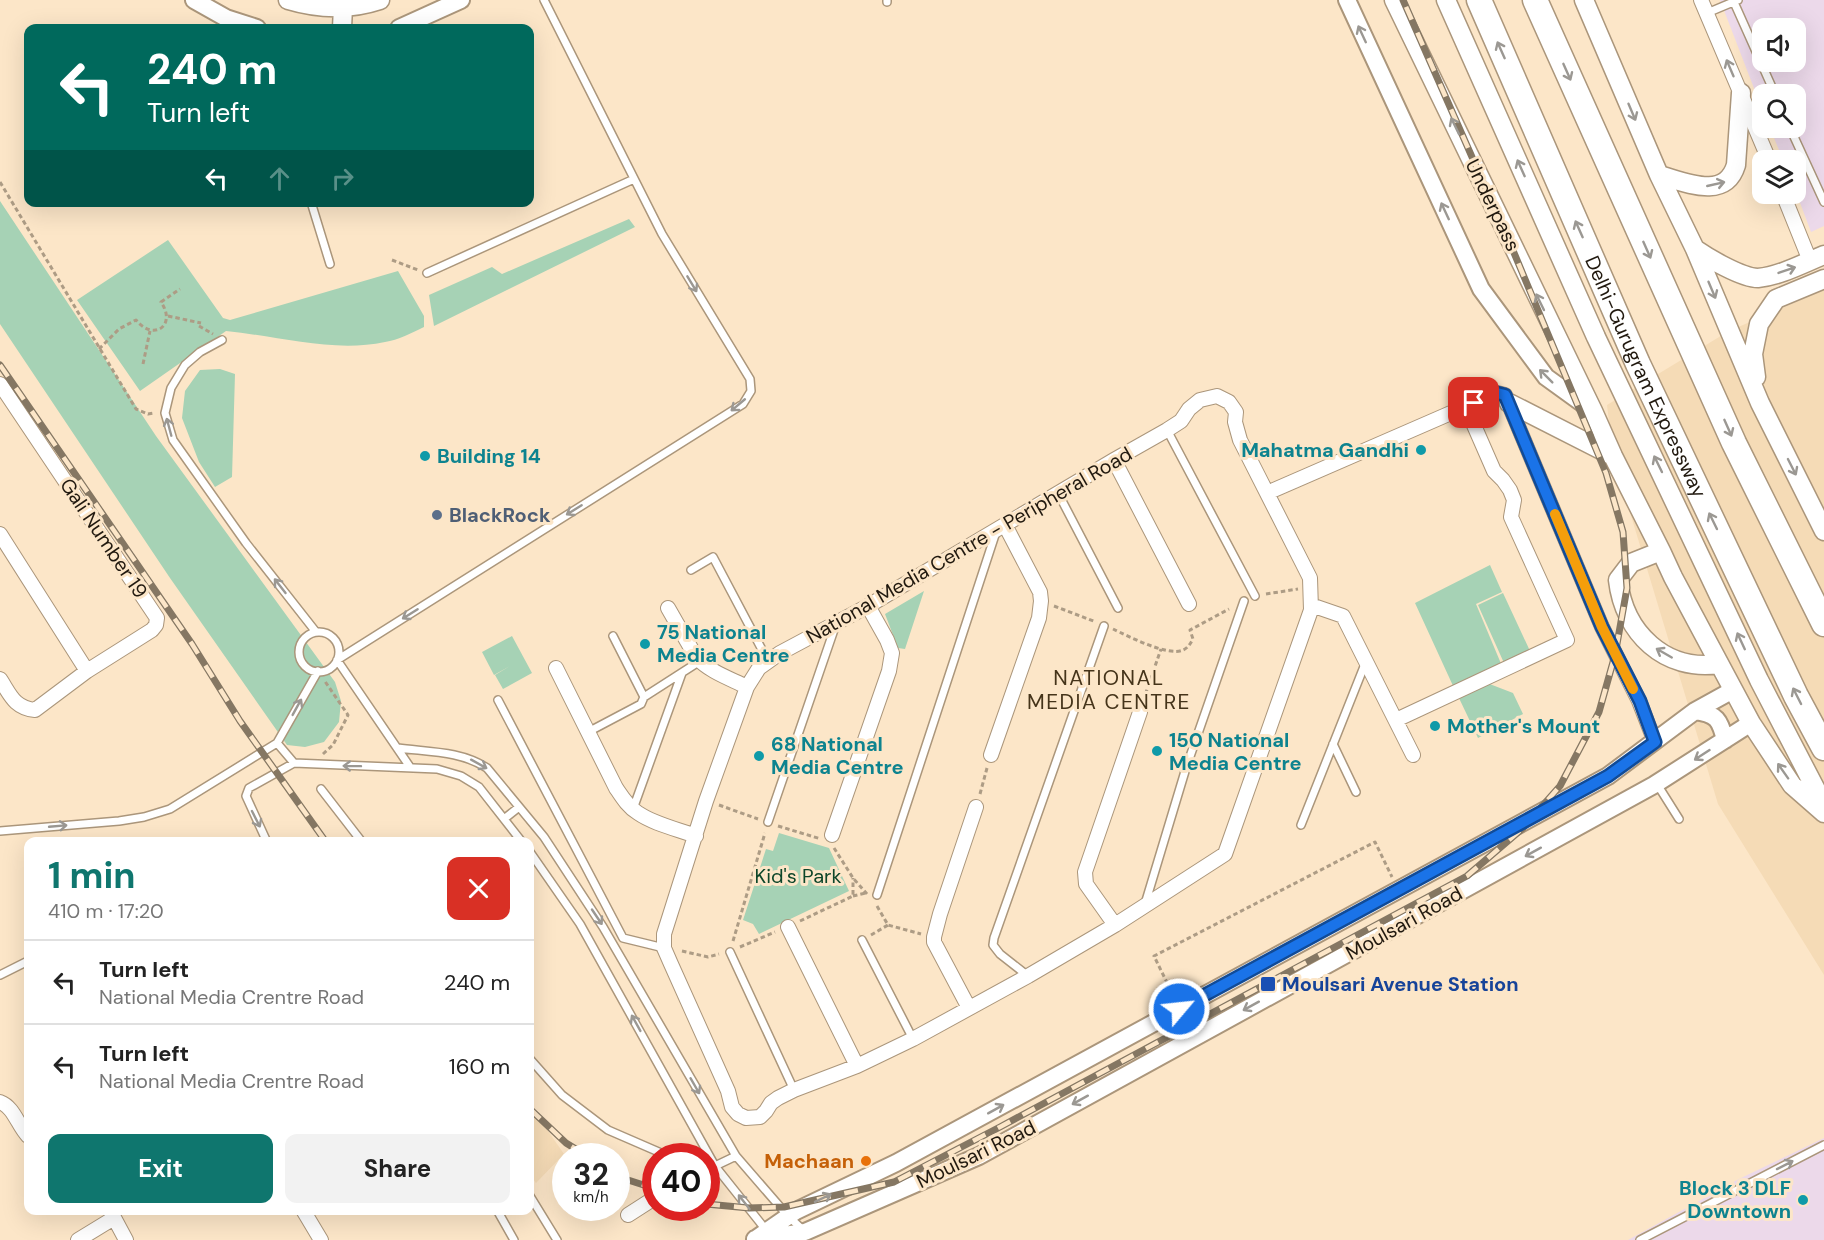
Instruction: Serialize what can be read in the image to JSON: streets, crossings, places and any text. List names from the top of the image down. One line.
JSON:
{"streets":{"highway":["Delhi-Gurugram Expressway"],"main road":["Underpass"],"street":["Gali Number 19","National Media Centre - Peripheral Road","Moulsari Road"]},"crossings":[["Underpass","Moulsari Road"]],"districts":["NATIONAL MEDIA CENTRE"],"parks":["Kid's Park"],"places":{"other":["Mahatma Gandhi","Building 14","BlackRock","75 National Media Centre","Mother's Mount","150 National Media Centre","68 National Media Centre","Machaan","Block 3 DLF Downtown"],"transit":["Moulsari Avenue Station"]},"page":{"turn":["240 m","Turn left"],"heading":["1 min","410 m · 17:20"],"list":[{"name":"Turn left","note":"National Media Crentre Road","value":"240 m"},{"name":"Turn left","note":"National Media Crentre Road","value":"160 m"}],"buttons":["Exit","Share"],"speed":"32 km/h","limit":"40"}}
